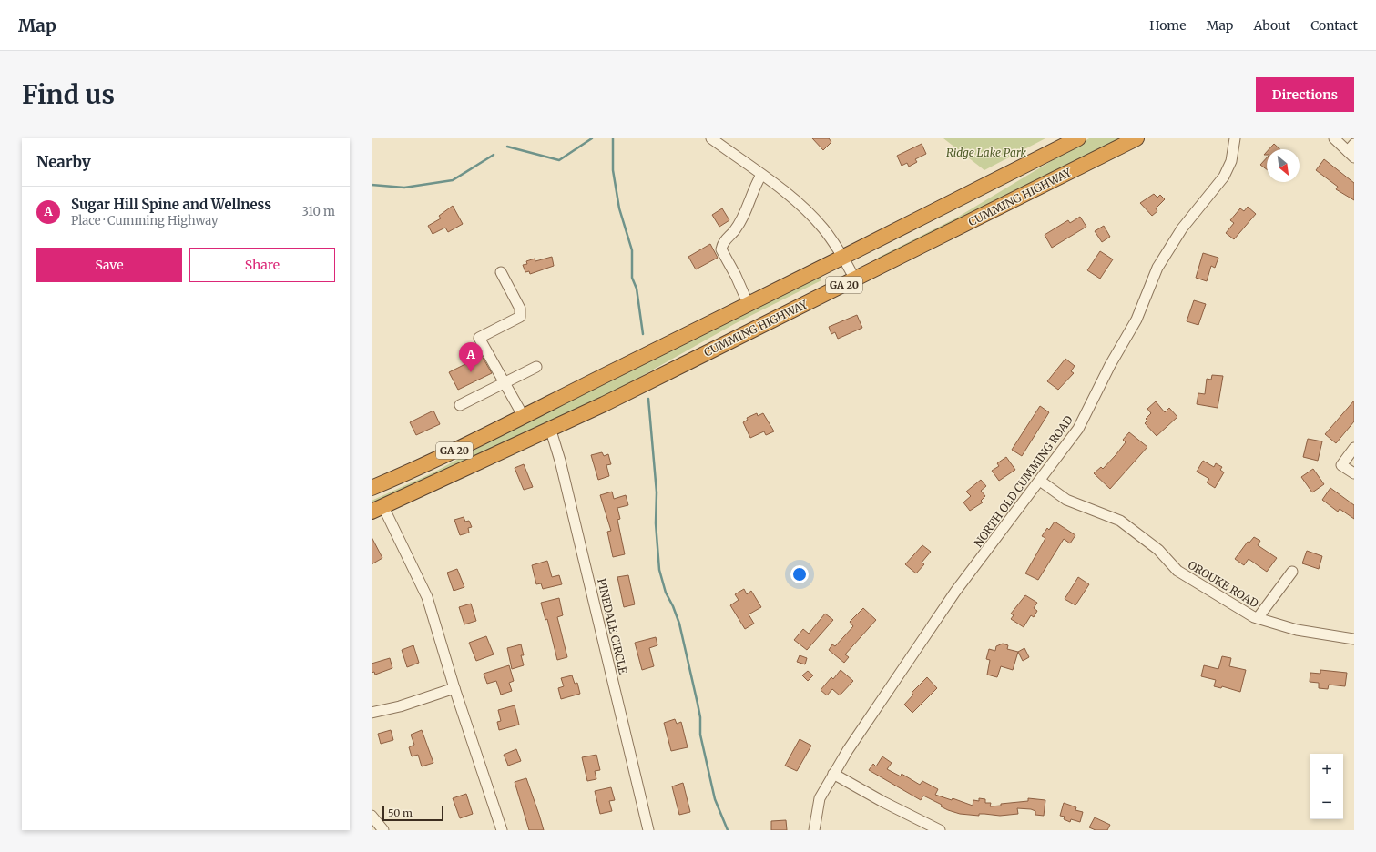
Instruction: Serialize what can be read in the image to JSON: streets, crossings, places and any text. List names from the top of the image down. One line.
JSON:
{"streets":{"highway":["CUMMING HIGHWAY","GA 20"],"street":["NORTH OLD CUMMING ROAD","OROUKE ROAD","PINEDALE CIRCLE"]},"crossings":[["CUMMING HIGHWAY","PINEDALE CIRCLE"],["NORTH OLD CUMMING ROAD","OROUKE ROAD"]],"parks":["Ridge Lake Park"],"scale_bar":"50 m","north":"bottom right","page":{"header":"Map","nav":["Home","Map","About","Contact"],"buttons":["Directions",["Save","Share"]],"title":"Find us","heading":"Nearby","list":[{"mark":"A","name":"Sugar Hill Spine and Wellness","note":"Place · Cumming Highway","value":"310 m"}],"pins":"A","map_buttons":["+","−"],"scale":"50 m"}}
